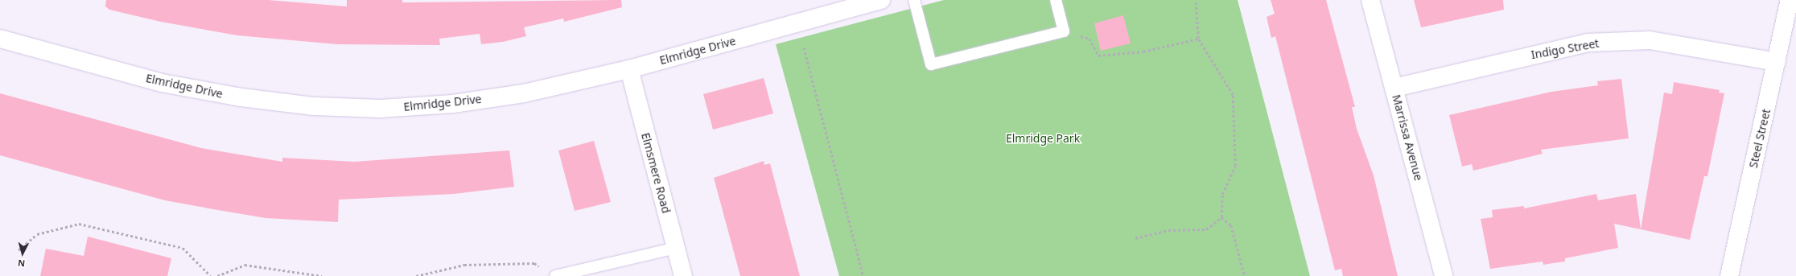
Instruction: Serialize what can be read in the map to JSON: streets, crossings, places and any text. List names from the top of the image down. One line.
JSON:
{"streets":{"street":["Indigo Street","Elmridge Drive","Marrissa Avenue","Steel Street","Elmsmere Road"]},"crossings":[["Indigo Street","Marrissa Avenue"],["Indigo Street","Steel Street"],["Elmridge Drive","Elmsmere Road"]],"parks":["Elmridge Park"],"north":"bottom"}
